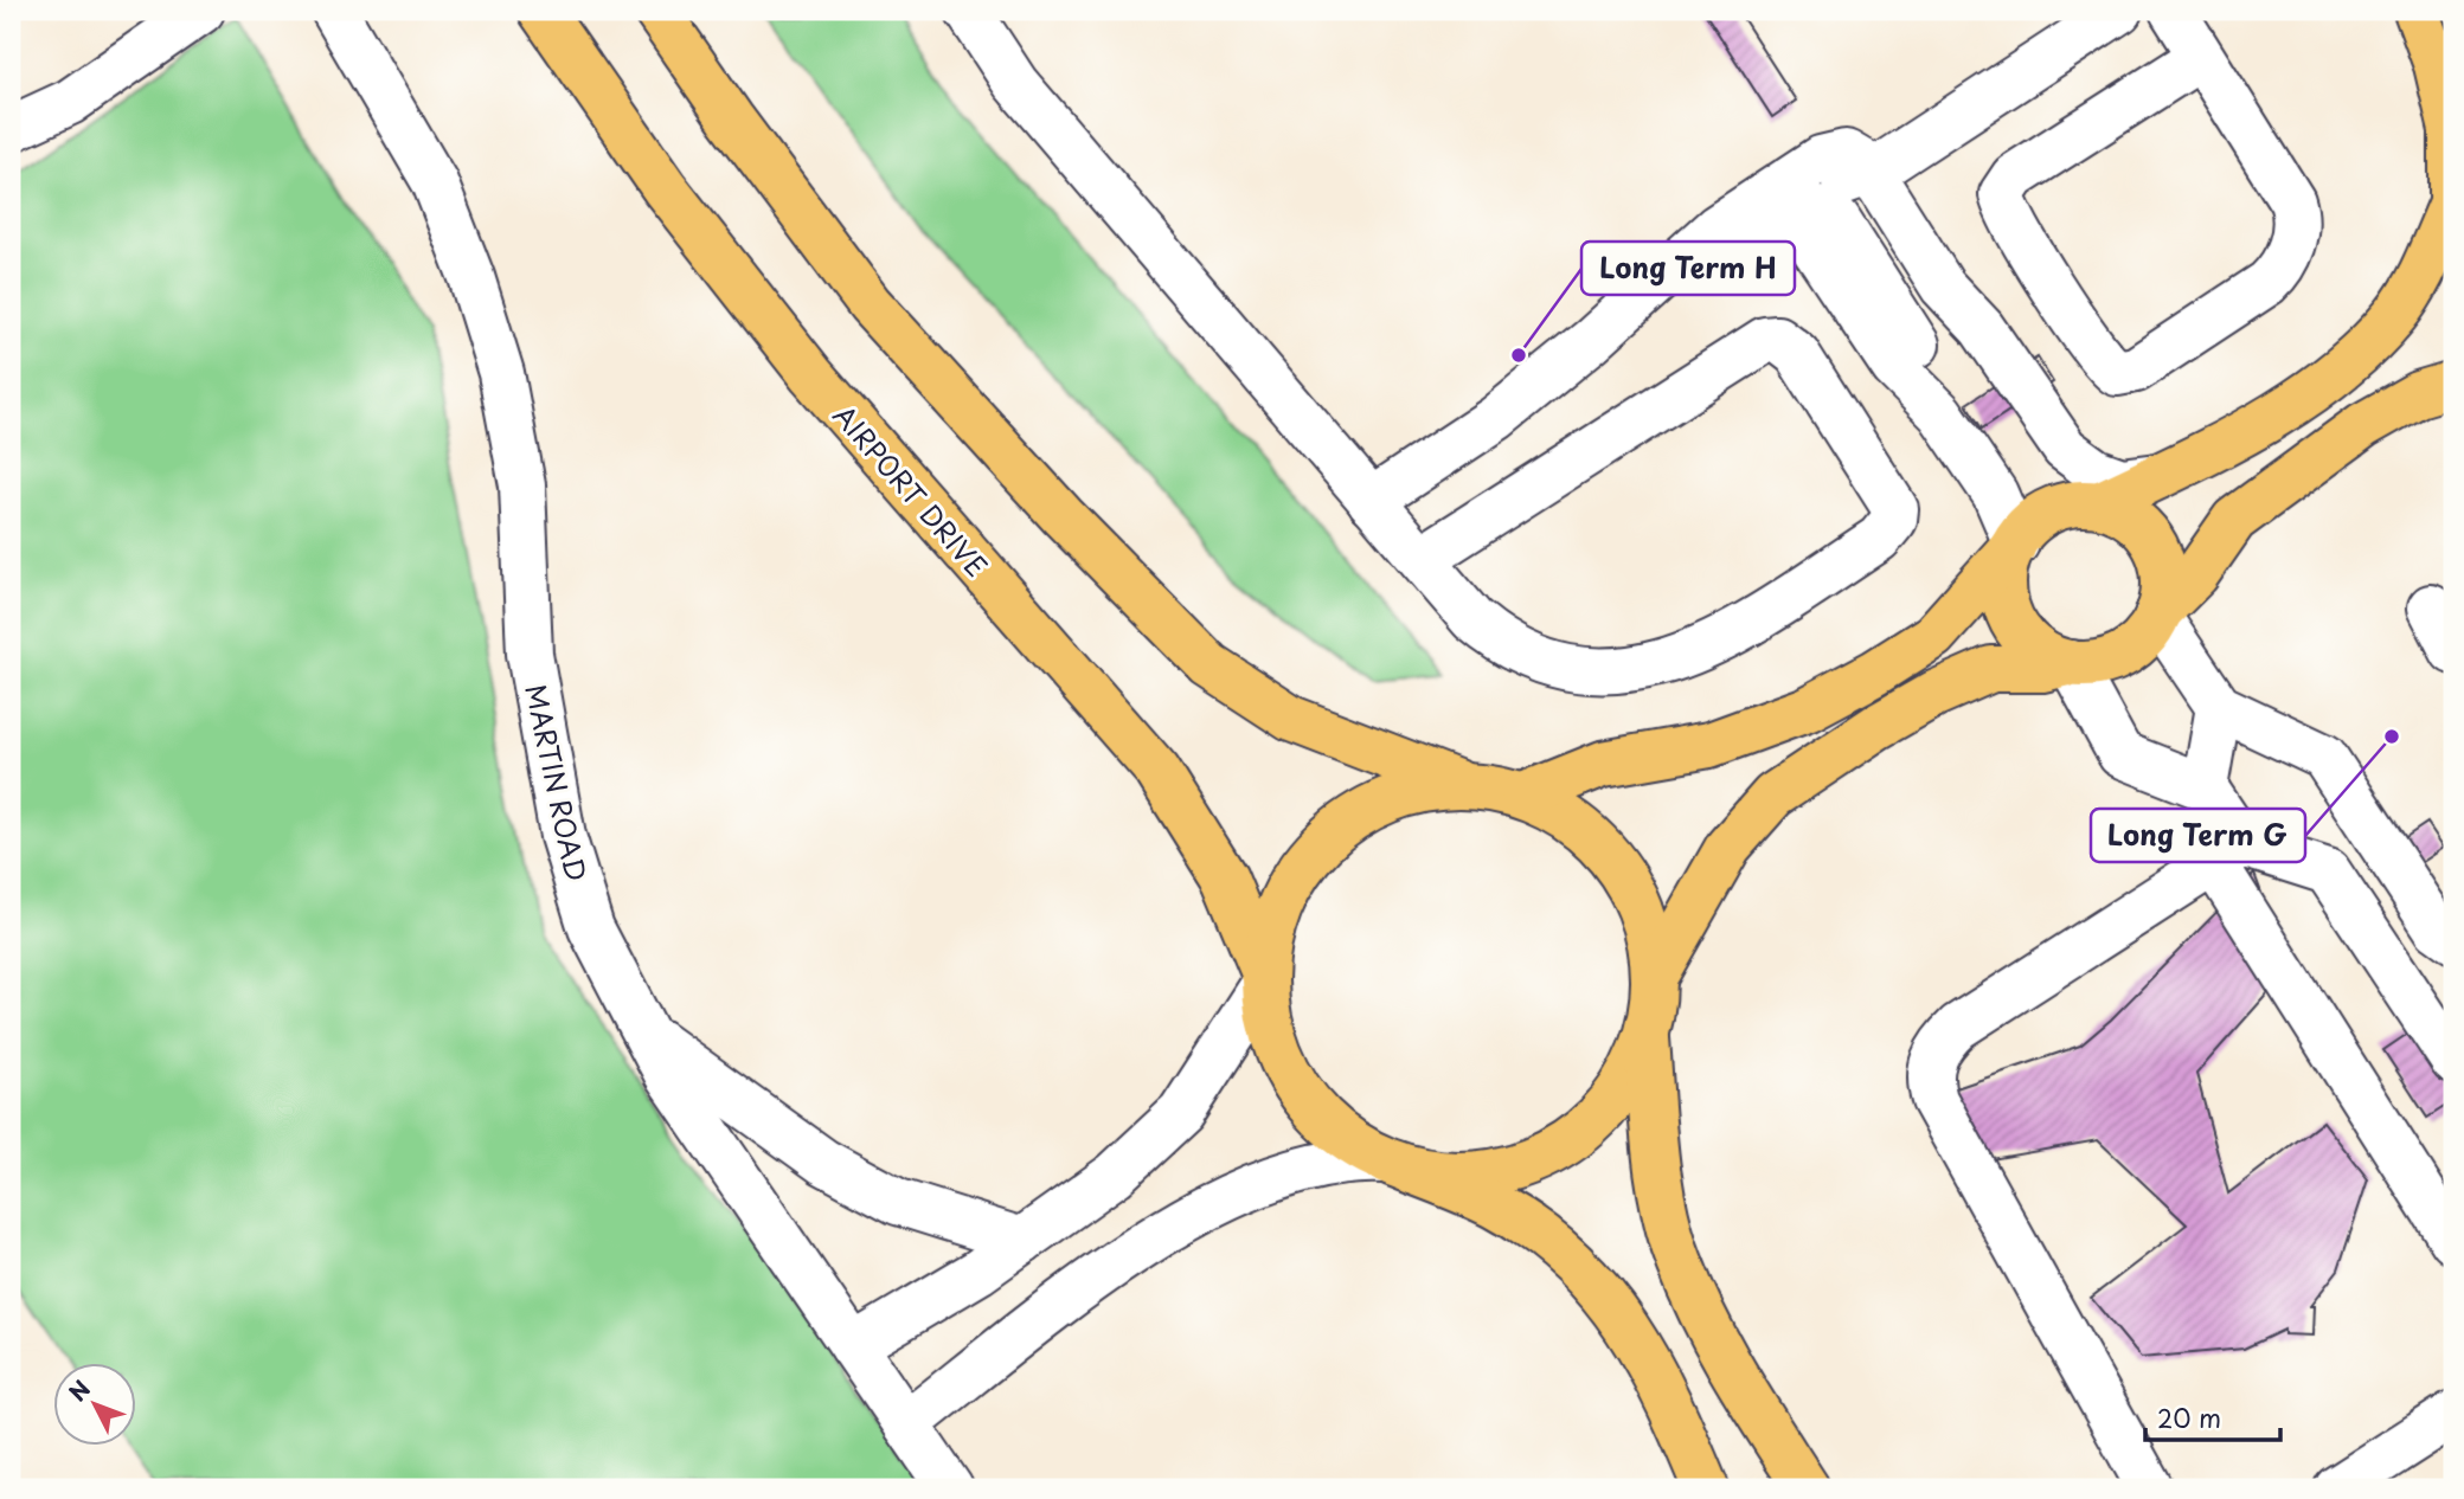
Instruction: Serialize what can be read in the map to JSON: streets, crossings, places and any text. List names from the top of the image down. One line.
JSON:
{"streets":{"main road":["AIRPORT DRIVE"],"lane":["MARTIN ROAD"]},"places":["Long Term H","Long Term G"],"scale_bar":"20 m","north":"top left"}
